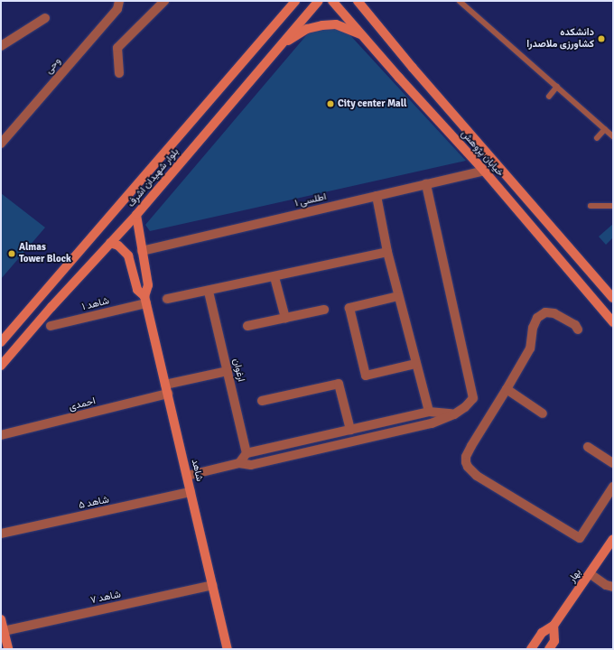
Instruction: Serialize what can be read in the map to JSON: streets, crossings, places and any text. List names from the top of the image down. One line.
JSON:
{"streets":{"main road":["خیابان پژوهش","بلوار شهیدان اشرف","شاهد","بهار"],"street":["وحی","اطلسی ۱","شاهد ۱","ارغوان","احمدی","شاهد ۵","شاهد ۷"]},"crossings":[["خیابان پژوهش","اطلسی ۱"],["بلوار شهیدان اشرف","شاهد"],["اطلسی ۱","شاهد"],["شاهد ۱","شاهد"],["ارغوان","احمدی"],["احمدی","شاهد"],["شاهد","شاهد ۵"],["شاهد","شاهد ۷"]],"places":["دانشکده کشاورزی ملاصدرا","City center Mall","Almas Tower Block"]}
